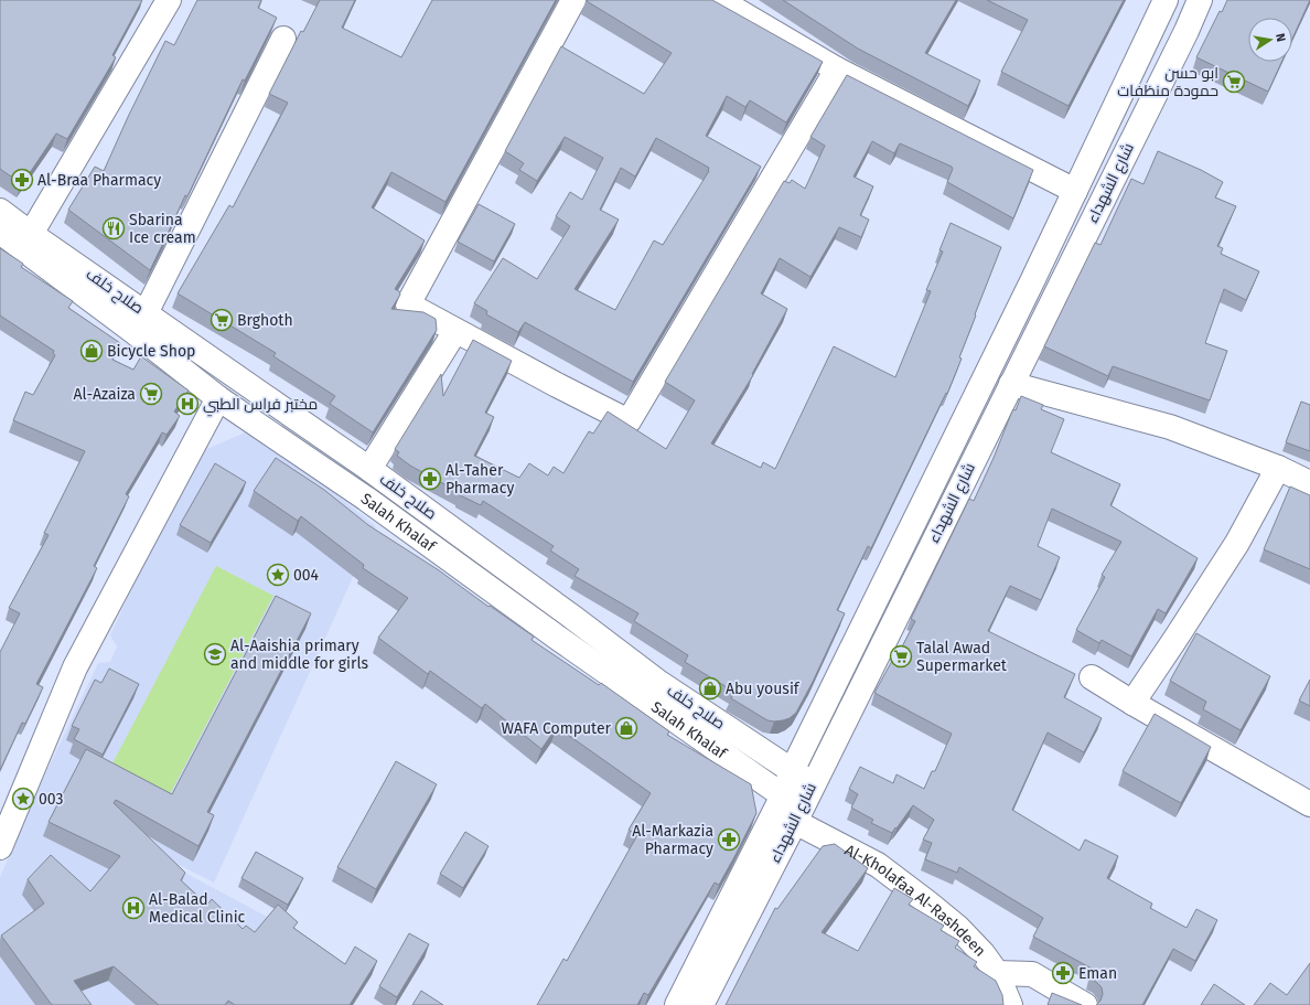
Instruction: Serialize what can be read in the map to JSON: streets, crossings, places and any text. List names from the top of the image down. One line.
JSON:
{"streets":{"main road":["شارع الشهداء","صلاح خلف","Salah Khalaf","Al-Kholafaa Al-Rashdeen"]},"crossings":[["شارع الشهداء","صلاح خلف"],["شارع الشهداء","Salah Khalaf"],["شارع الشهداء","Al-Kholafaa Al-Rashdeen"],["Salah Khalaf","Al-Kholafaa Al-Rashdeen"]],"places":{"supermarket":["ابو حسن حمودة منظفات","Brghoth","Al-Azaiza","Talal Awad Supermarket"],"pharmacy":["Al-Braa Pharmacy","Al-Taher Pharmacy","Al-Markazia Pharmacy","Eman"],"restaurant":["Sbarina Ice cream"],"shop":["Bicycle Shop","Abu yousif","WAFA Computer"],"hospital":["مختبر فراس الطبي","Al-Balad Medical Clinic"],"place":["004","003"],"school or university":["Al-Aaishia primary and middle for girls"]},"north":"right"}
